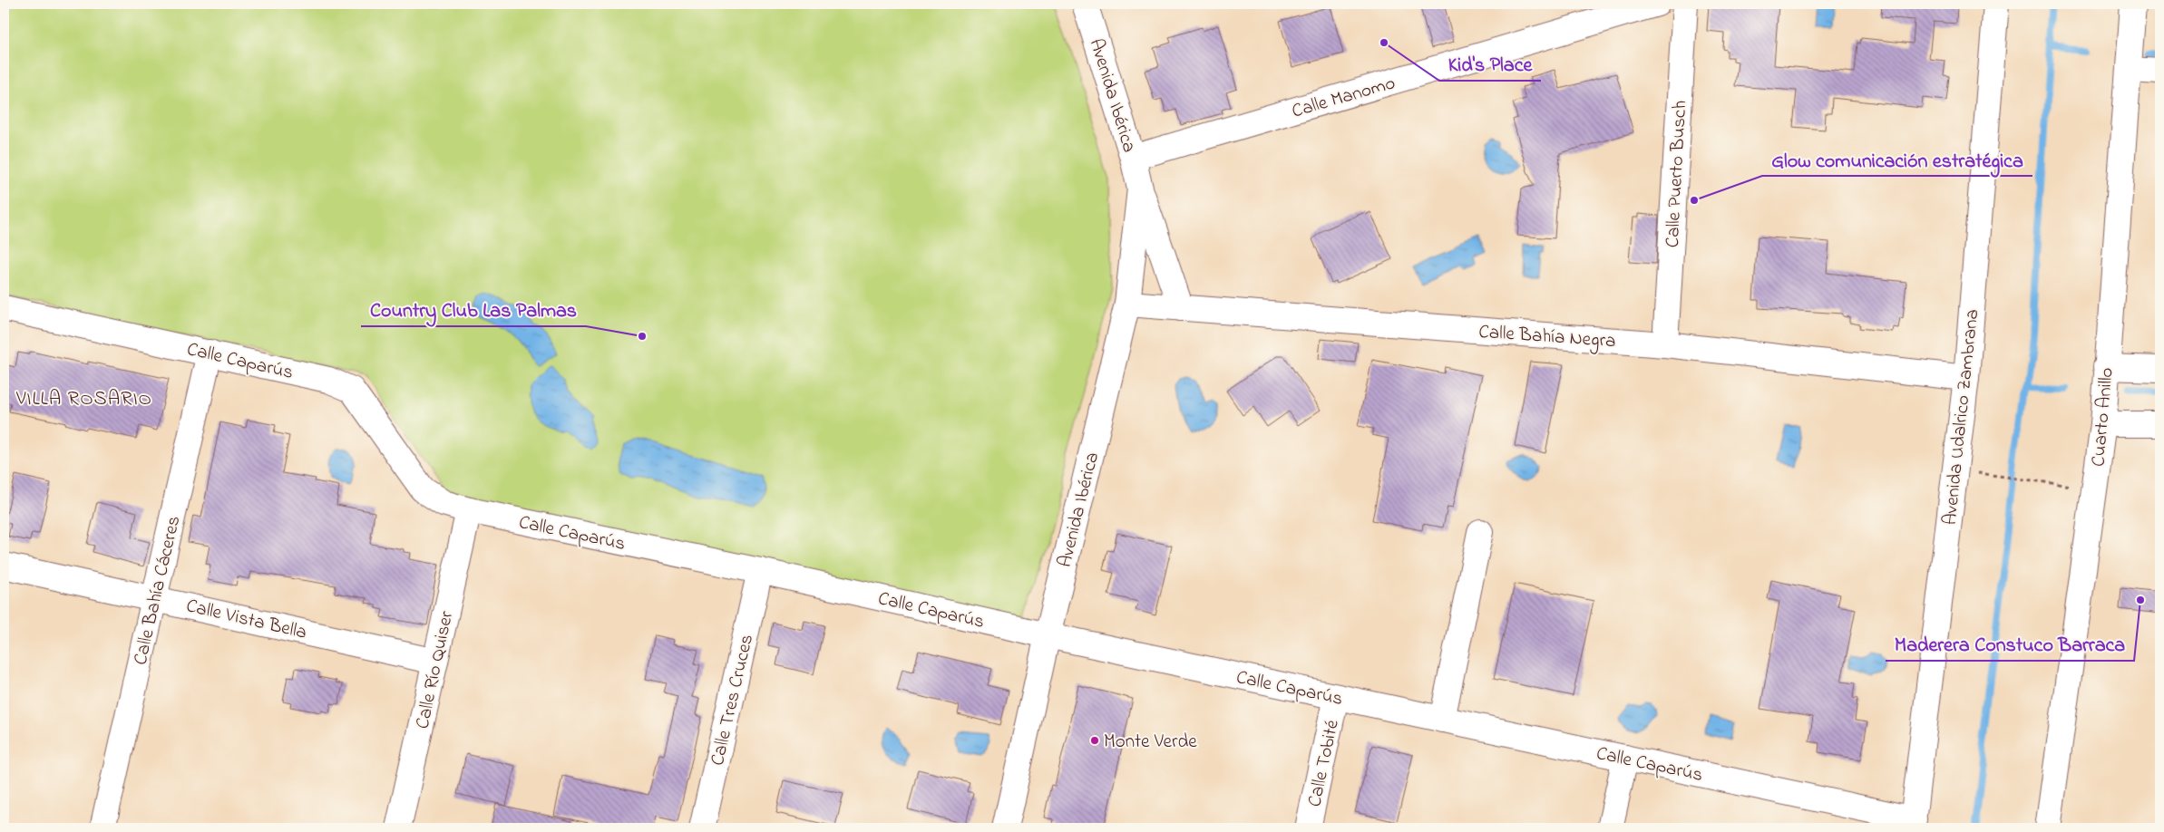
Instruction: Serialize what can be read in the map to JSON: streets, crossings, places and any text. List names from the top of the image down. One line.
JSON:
{"streets":{"main road":["Avenida Ibérica","Calle Manomo","Calle Puerto Busch","Calle Bahía Negra","Calle Caparús","Avenida Udalrico Zambrana","Cuarto Anillo","Calle Bahía Cáceres","Calle Vista Bella","Calle Río Quiser","Calle Tres Cruces","Calle Tobité"]},"crossings":[["Avenida Ibérica","Calle Manomo"],["Avenida Ibérica","Calle Bahía Negra"],["Avenida Ibérica","Calle Caparús"],["Calle Puerto Busch","Calle Bahía Negra"],["Calle Bahía Negra","Avenida Udalrico Zambrana"],["Calle Caparús","Avenida Udalrico Zambrana"],["Calle Caparús","Calle Bahía Cáceres"],["Calle Caparús","Calle Río Quiser"],["Calle Caparús","Calle Tres Cruces"],["Calle Caparús","Calle Tobité"],["Calle Bahía Cáceres","Calle Vista Bella"],["Calle Vista Bella","Calle Río Quiser"]],"districts":["VILLA ROSARIO"],"places":["Kid's Place","Glow comunicación estratégica","Country Club Las Palmas","Maderera Constuco Barraca","Monte Verde"]}
